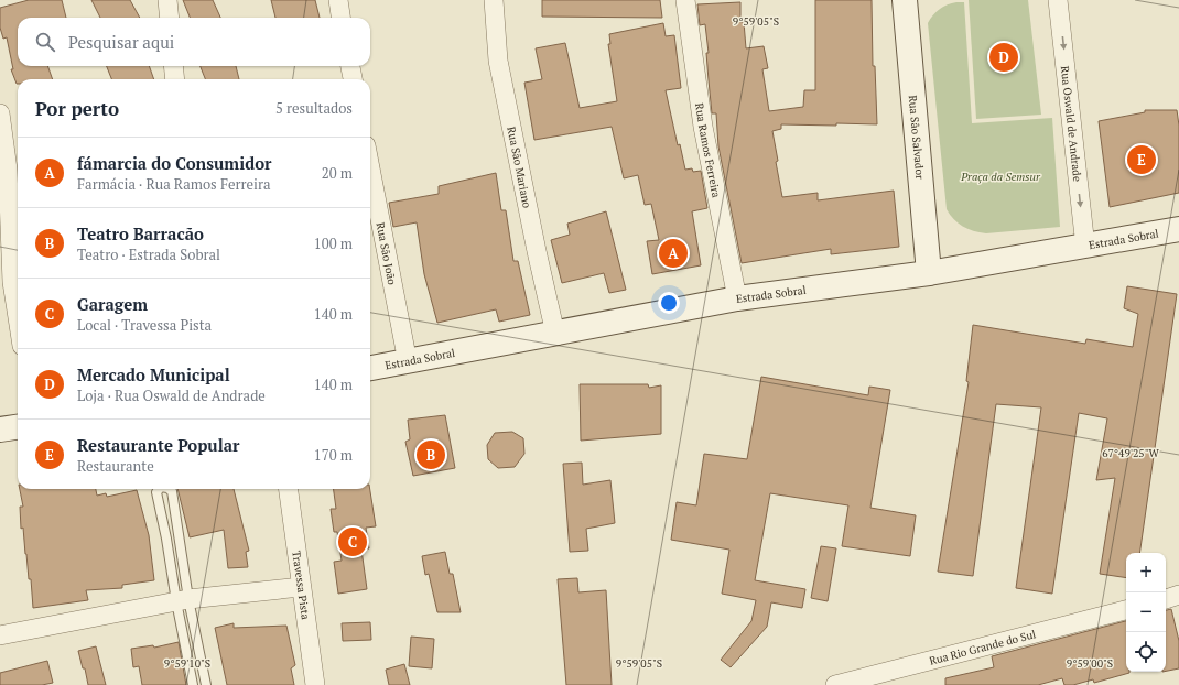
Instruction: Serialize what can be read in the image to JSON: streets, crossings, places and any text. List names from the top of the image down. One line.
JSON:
{"streets":{"street":["Rua Oswald de Andrade","Rua São Salvador","Rua Ramos Ferreira","Rua São Mariano","Estrada Sobral","Rua São João","Travessa Pista","Rua Rio Grande do Sul"]},"crossings":[["Rua Oswald de Andrade","Estrada Sobral"],["Rua São Salvador","Estrada Sobral"],["Rua Ramos Ferreira","Estrada Sobral"],["Rua São Mariano","Estrada Sobral"],["Estrada Sobral","Rua São João"]],"one_way":["Rua Oswald de Andrade"],"parks":["Praça da Semsur"],"page":{"search":"Pesquisar aqui","pins":["D","E","A","B","C"],"heading":["Por perto","5 resultados"],"list":[{"mark":"A","name":"fámarcia do Consumidor","note":"Farmácia · Rua Ramos Ferreira","value":"20 m"},{"mark":"B","name":"Teatro Barracão","note":"Teatro · Estrada Sobral","value":"100 m"},{"mark":"C","name":"Garagem","note":"Local · Travessa Pista","value":"140 m"},{"mark":"D","name":"Mercado Municipal","note":"Loja · Rua Oswald de Andrade","value":"140 m"},{"mark":"E","name":"Restaurante Popular","note":"Restaurante","value":"170 m"}],"map_buttons":["+","−"]},"coordinates":["9°59'05\"S","67°49'25\"W","9°59'10\"S","9°59'00\"S"]}
